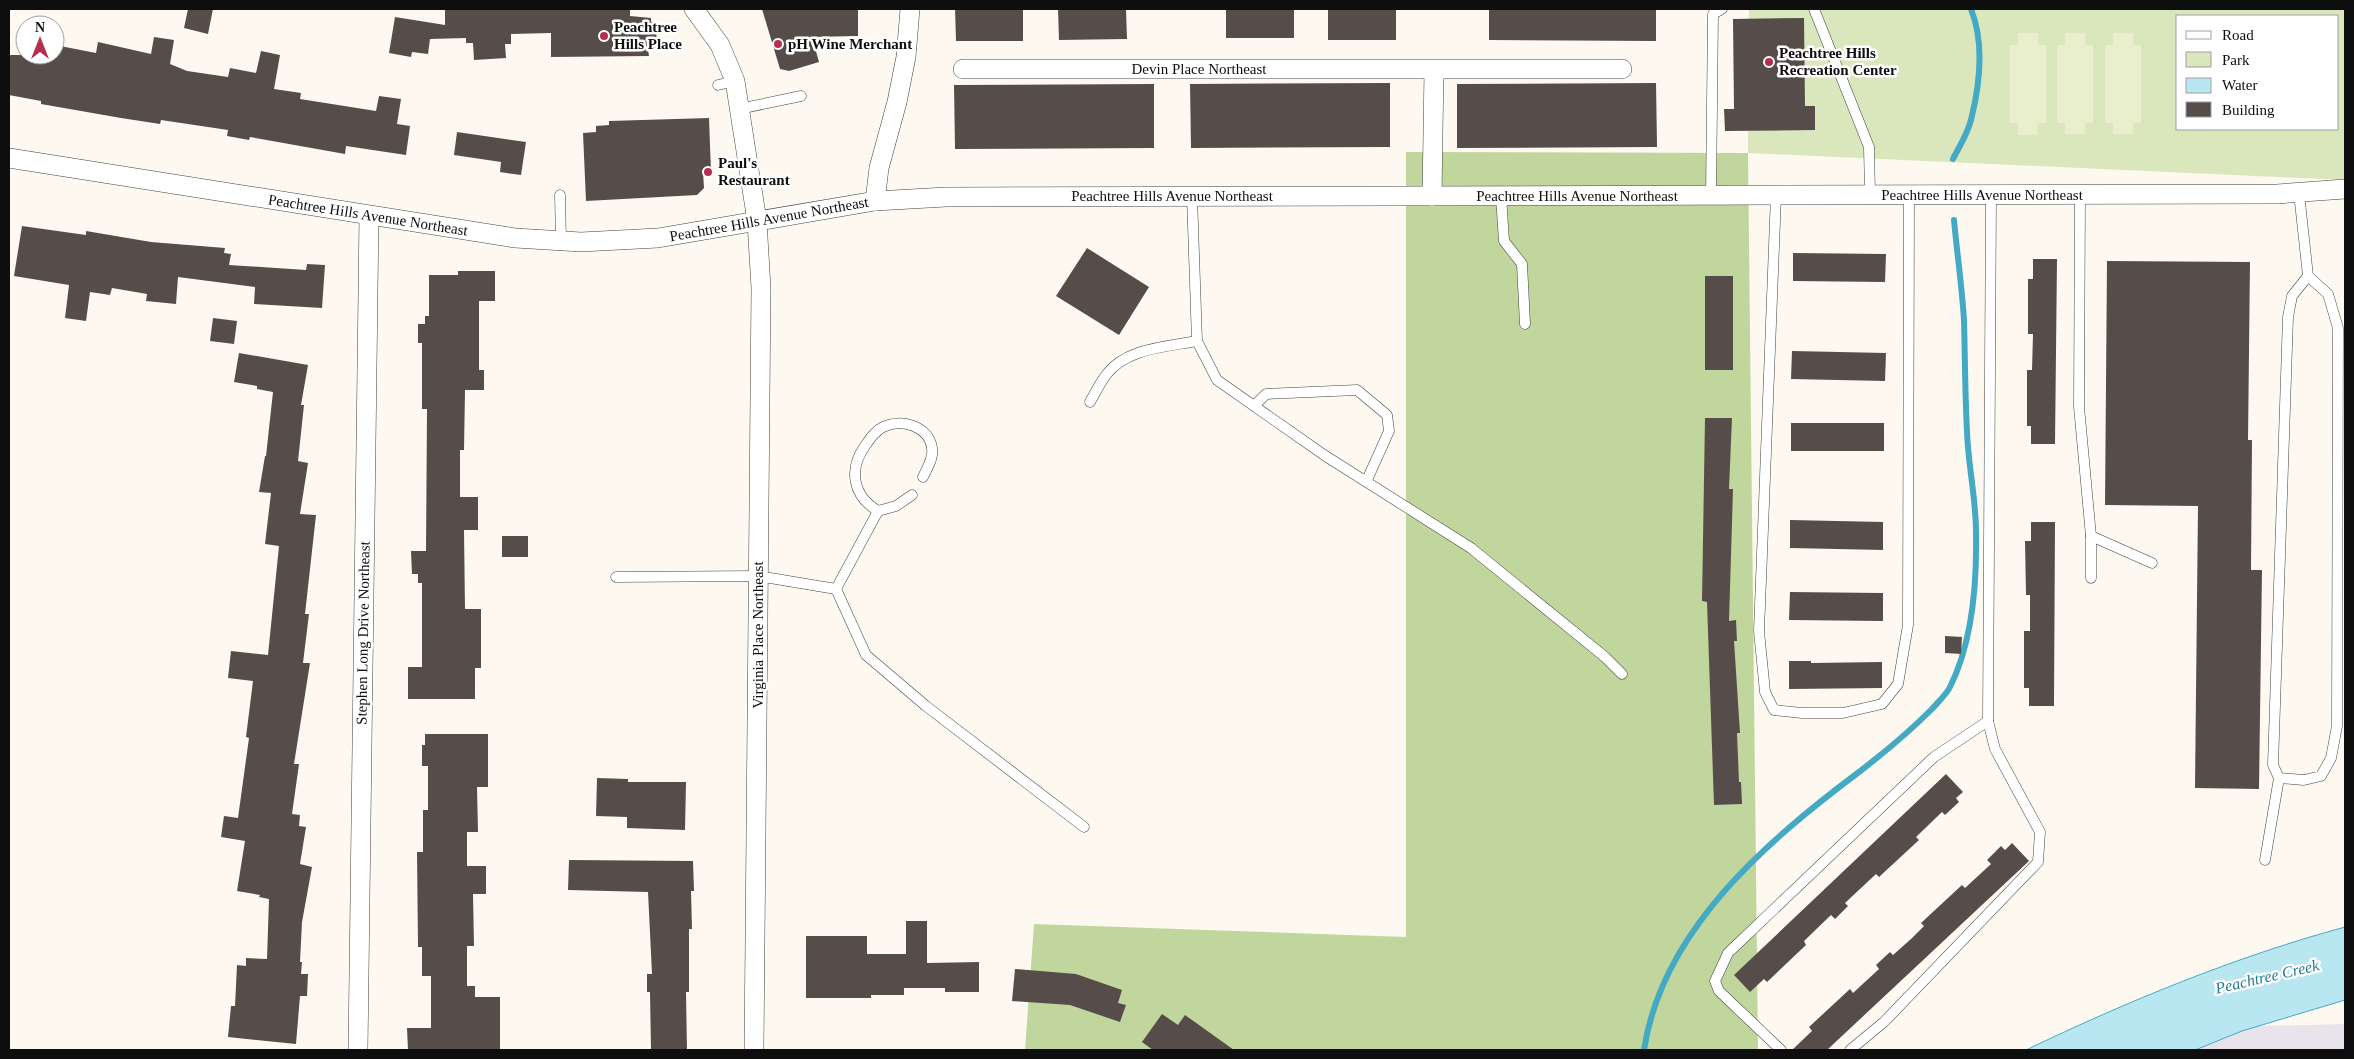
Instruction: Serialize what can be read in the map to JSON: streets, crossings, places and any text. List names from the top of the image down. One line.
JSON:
{"streets":{"street":["Devin Place Northeast","Peachtree Hills Avenue Northeast","Stephen Long Drive Northeast","Virginia Place Northeast"]},"crossings":[["Peachtree Hills Avenue Northeast","Stephen Long Drive Northeast"],["Peachtree Hills Avenue Northeast","Virginia Place Northeast"]],"water":["Peachtree Creek"],"places":["Peachtree Hills Place","pH Wine Merchant","Peachtree Hills Recreation Center","Paul's Restaurant"],"legend":["Road","Park","Water","Building"],"north":"top"}
